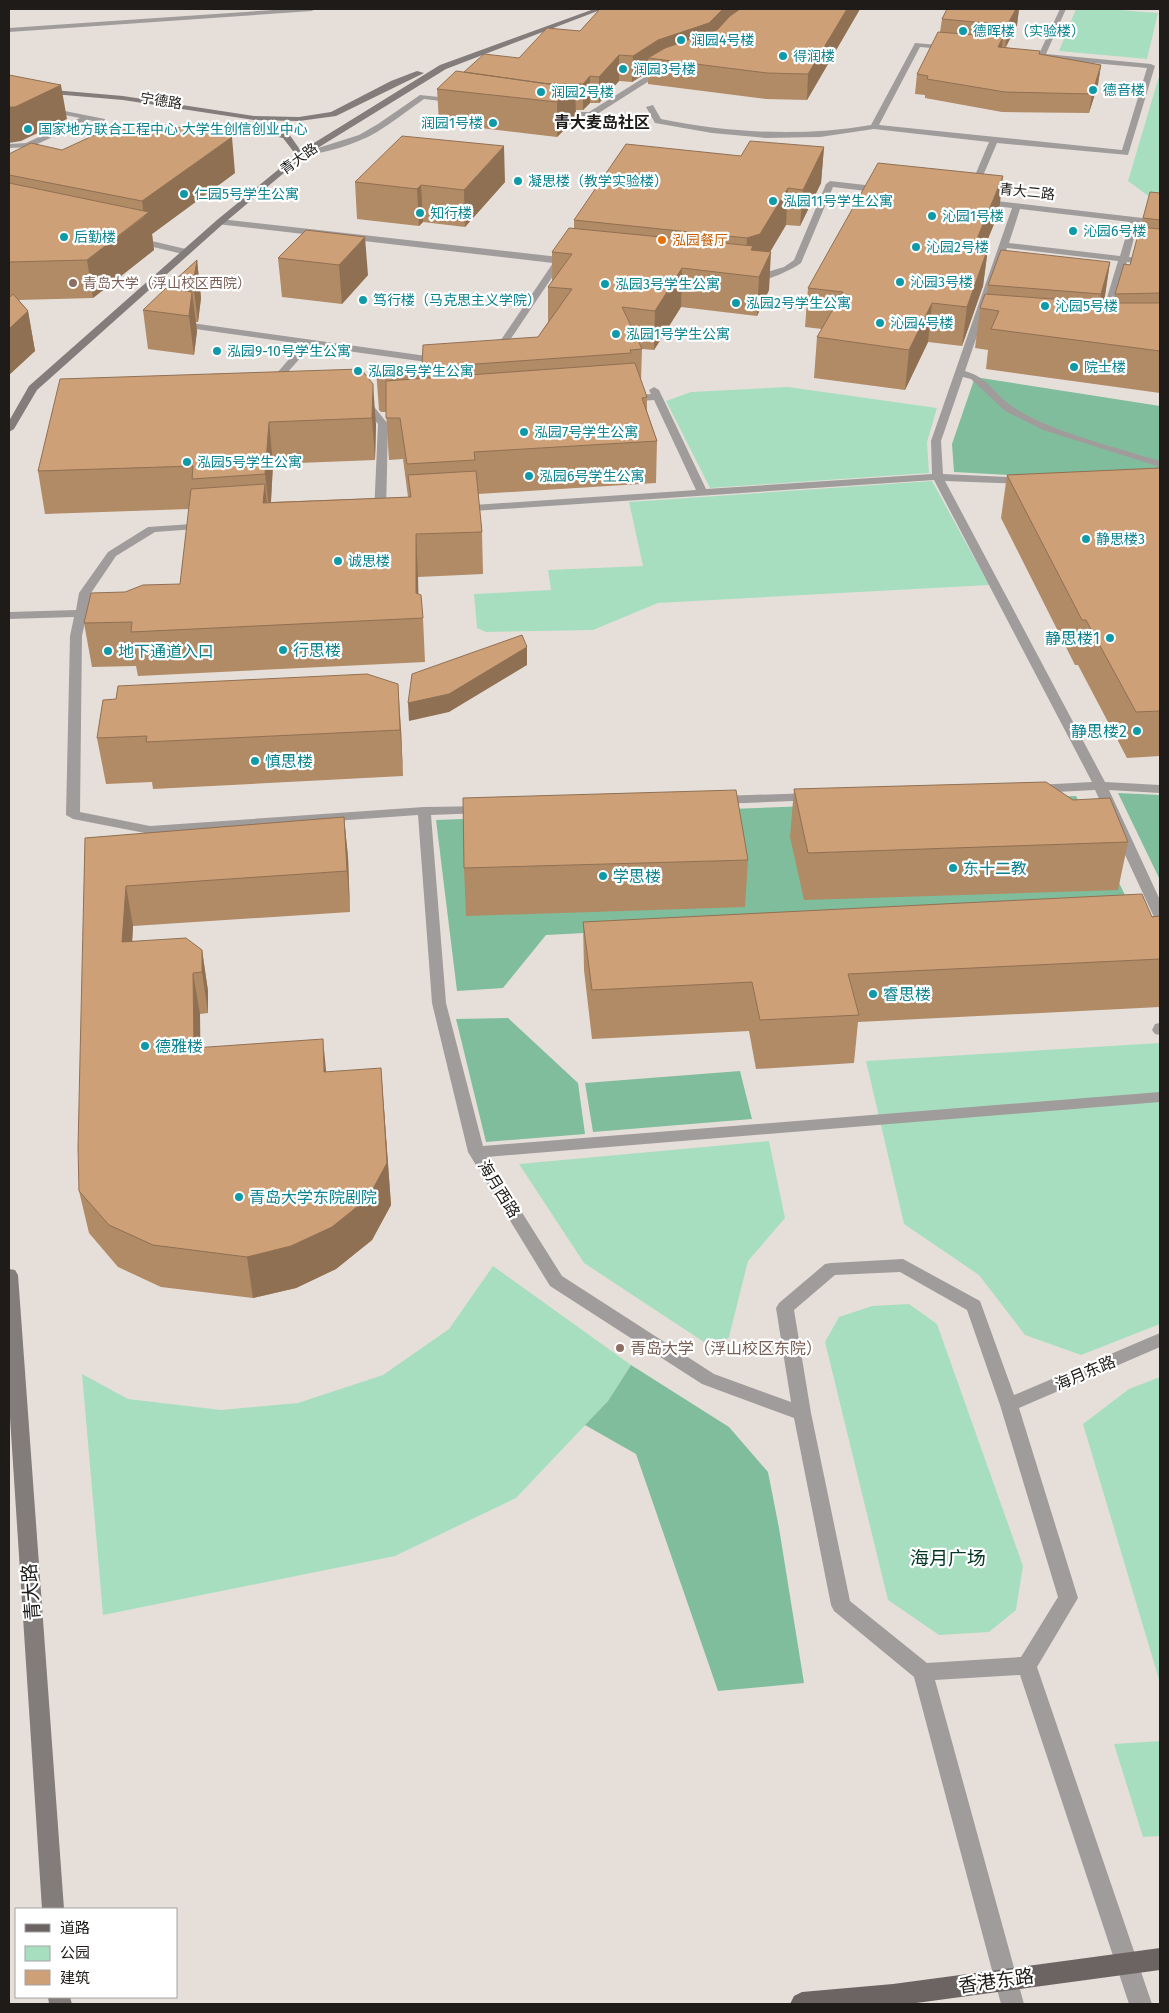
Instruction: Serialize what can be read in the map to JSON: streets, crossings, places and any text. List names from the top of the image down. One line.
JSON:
{"streets":{"main road":["香港东路"],"street":["宁德路","青大路","青大二路","海月西路"]},"districts":["青大麦岛社区"],"parks":["海月广场"],"places":["德晖楼（实验楼）","润园4号楼","得润楼","润园3号楼","德音楼","润园2号楼","润园1号楼","国家地方联合工程中心 大学生创信创业中心","凝思楼（教学实验楼）","仁园5号学生公寓","泓园11号学生公寓","知行楼","沁园1号楼","沁园6号楼","后勤楼","泓园餐厅","沁园2号楼","沁园3号楼","青岛大学（浮山校区西院）","泓园3号学生公寓","笃行楼（马克思主义学院）","泓园2号学生公寓","沁园5号楼","沁园4号楼","泓园1号学生公寓","泓园9-10号学生公寓","院士楼","泓园8号学生公寓","泓园7号学生公寓","泓园5号学生公寓","泓园6号学生公寓","静思楼3","诚思楼","静思楼1","行思楼","地下通道入口","静思楼2","慎思楼","东十二教","学思楼","睿思楼","德雅楼","青岛大学东院剧院","青岛大学（浮山校区东院）"],"legend":["道路","公园","建筑"]}
